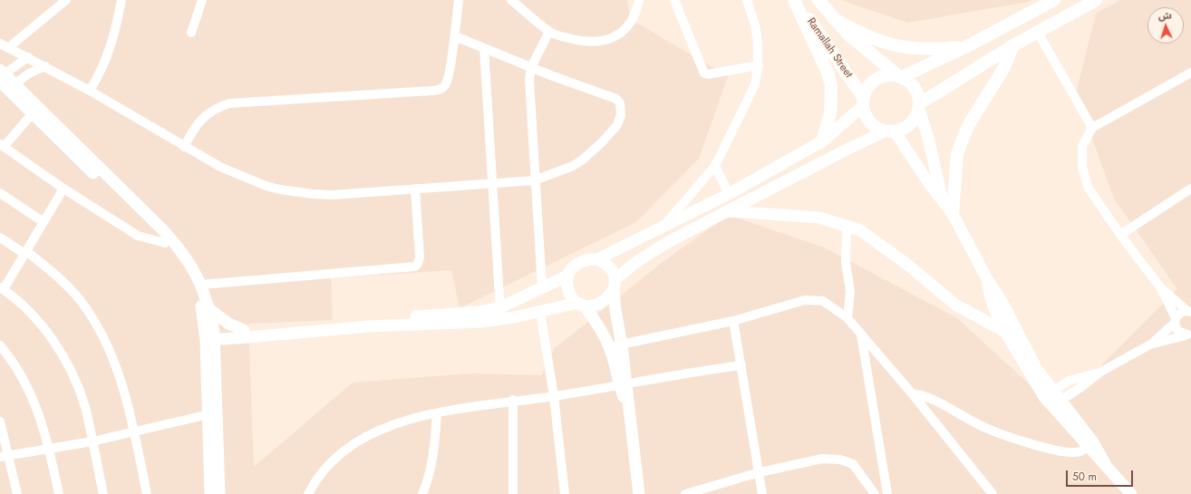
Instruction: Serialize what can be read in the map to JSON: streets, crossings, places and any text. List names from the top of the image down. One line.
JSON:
{"streets":{"main road":["Ramallah Street"]},"scale_bar":"50 m","north":"top"}
